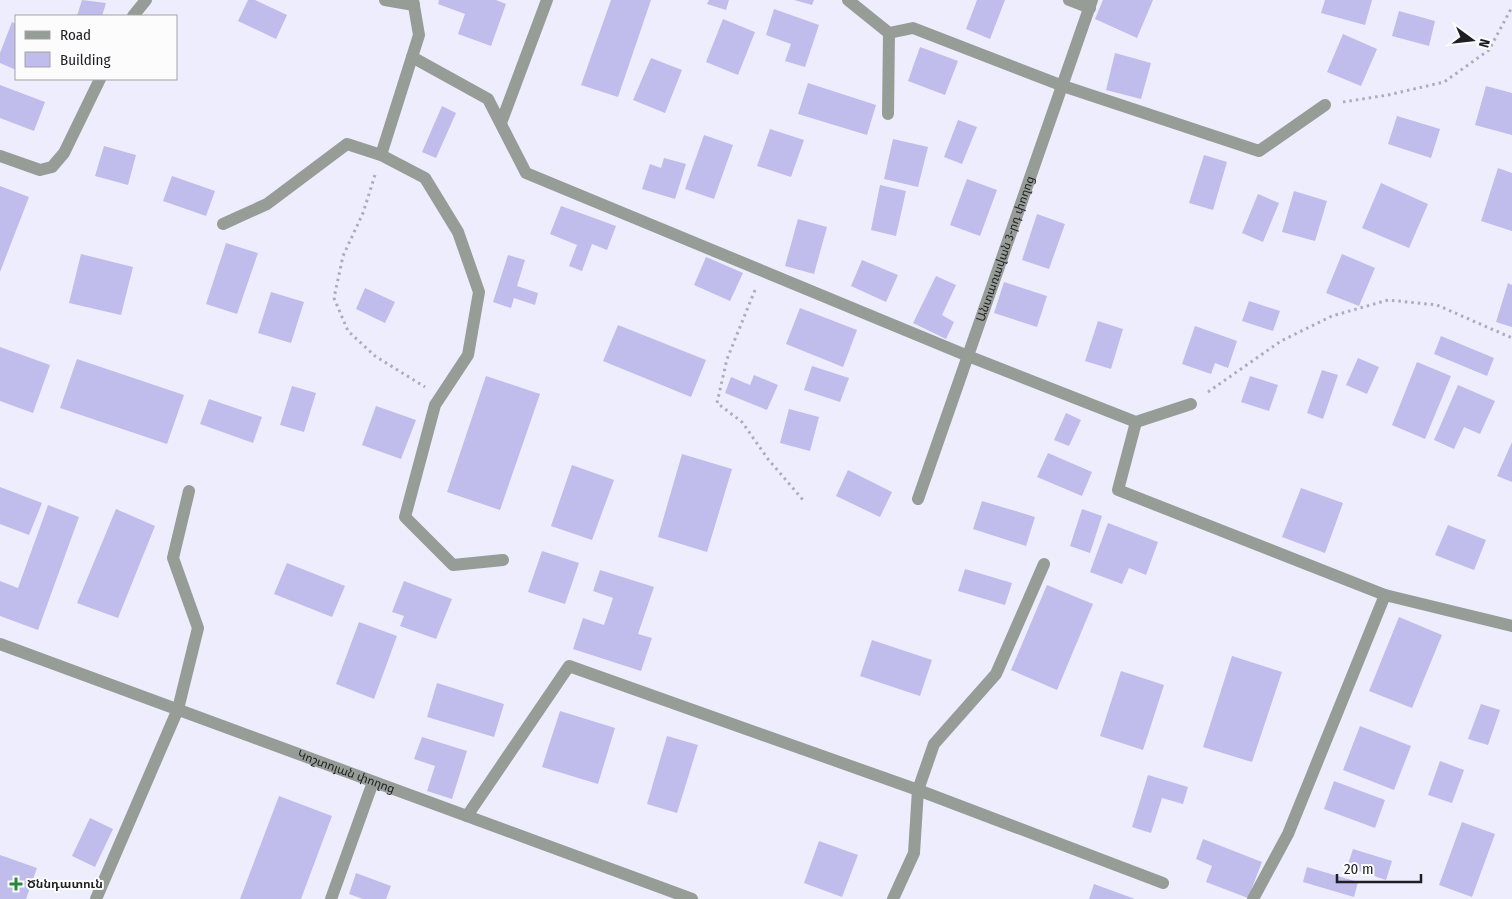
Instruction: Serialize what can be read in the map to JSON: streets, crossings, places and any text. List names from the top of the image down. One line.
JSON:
{"streets":{"street":["Անտառավան 3-րդ փողոց","Կոշտոյան փողոց"]},"places":{"health":["Ծննդատուն"]},"legend":["Road","Building"],"scale_bar":"20 m","north":"right"}
